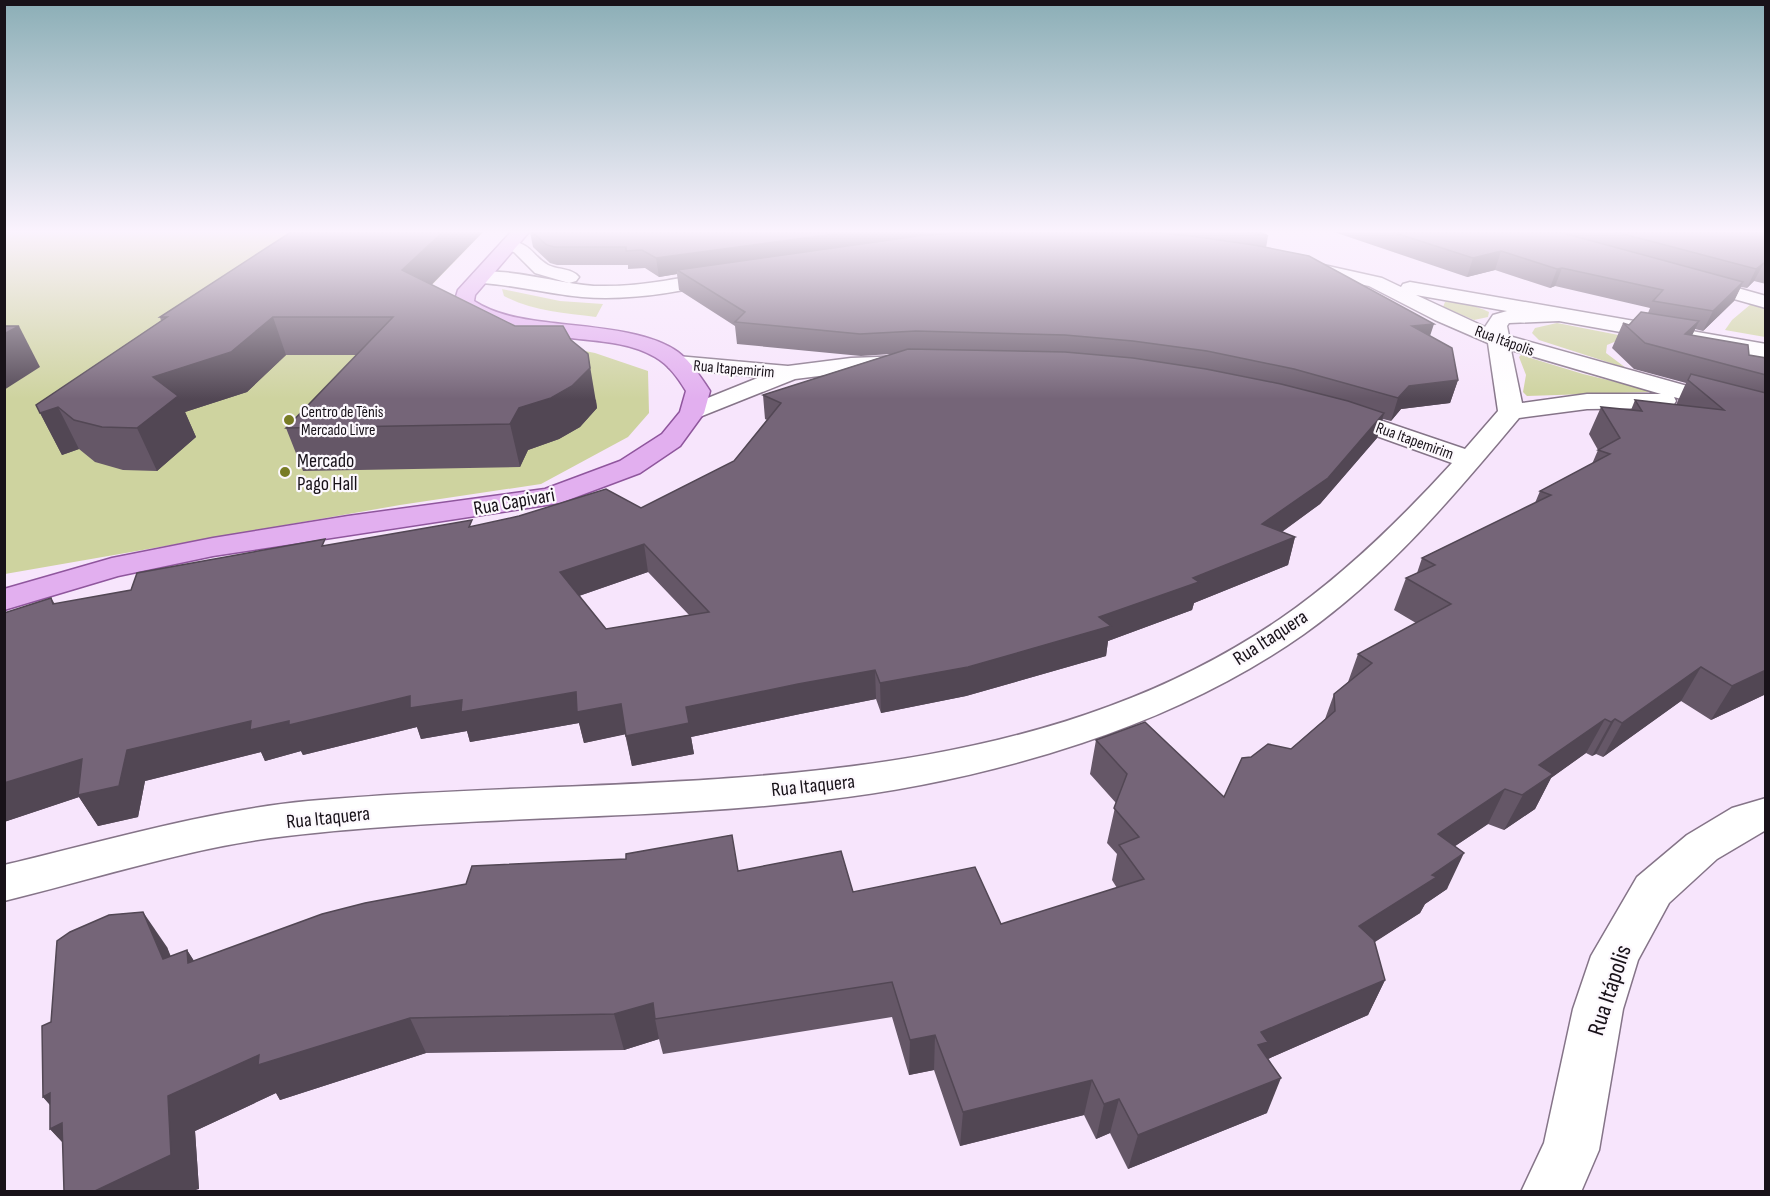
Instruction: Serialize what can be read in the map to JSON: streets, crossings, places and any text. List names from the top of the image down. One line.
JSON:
{"streets":{"main road":["Rua Capivari"],"street":["Rua Itápolis","Rua Itapemirim","Rua Itaquera"]},"crossings":[["Rua Itapemirim","Rua Capivari"],["Rua Itapemirim","Rua Itaquera"]],"places":["Centro de Tênis Mercado Livre","Mercado Pago Hall"]}
